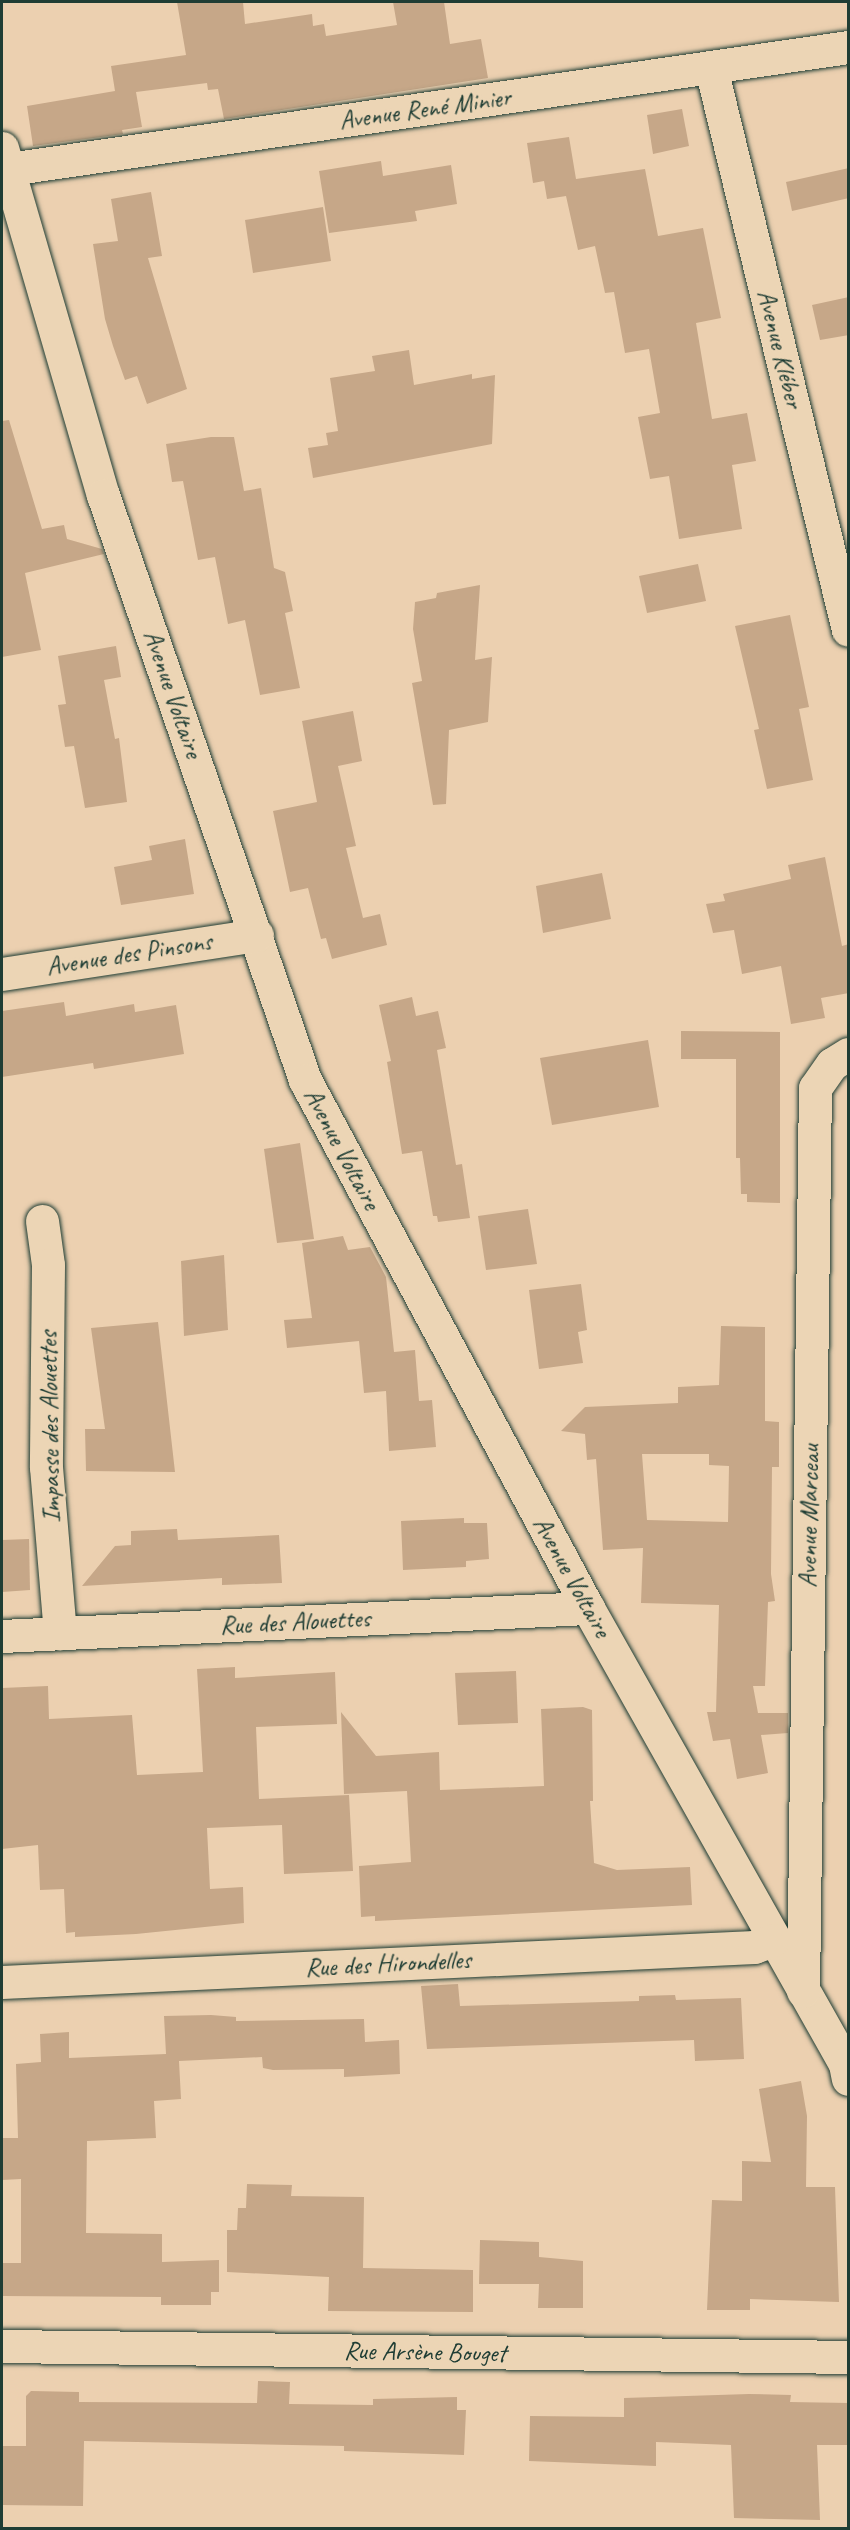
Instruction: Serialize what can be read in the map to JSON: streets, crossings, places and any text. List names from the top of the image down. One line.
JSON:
{"streets":{"street":["Avenue René Minier","Avenue Kléber","Avenue Voltaire","Avenue des Pinsons","Impasse des Alouettes","Avenue Marceau","Rue des Alouettes","Rue des Hirondelles","Rue Arsène Bouget"]},"crossings":[["Avenue René Minier","Avenue Kléber"],["Avenue René Minier","Avenue Voltaire"],["Avenue Voltaire","Avenue des Pinsons"],["Avenue Voltaire","Avenue Marceau"],["Avenue Voltaire","Rue des Alouettes"],["Avenue Voltaire","Rue des Hirondelles"],["Impasse des Alouettes","Rue des Alouettes"]]}
